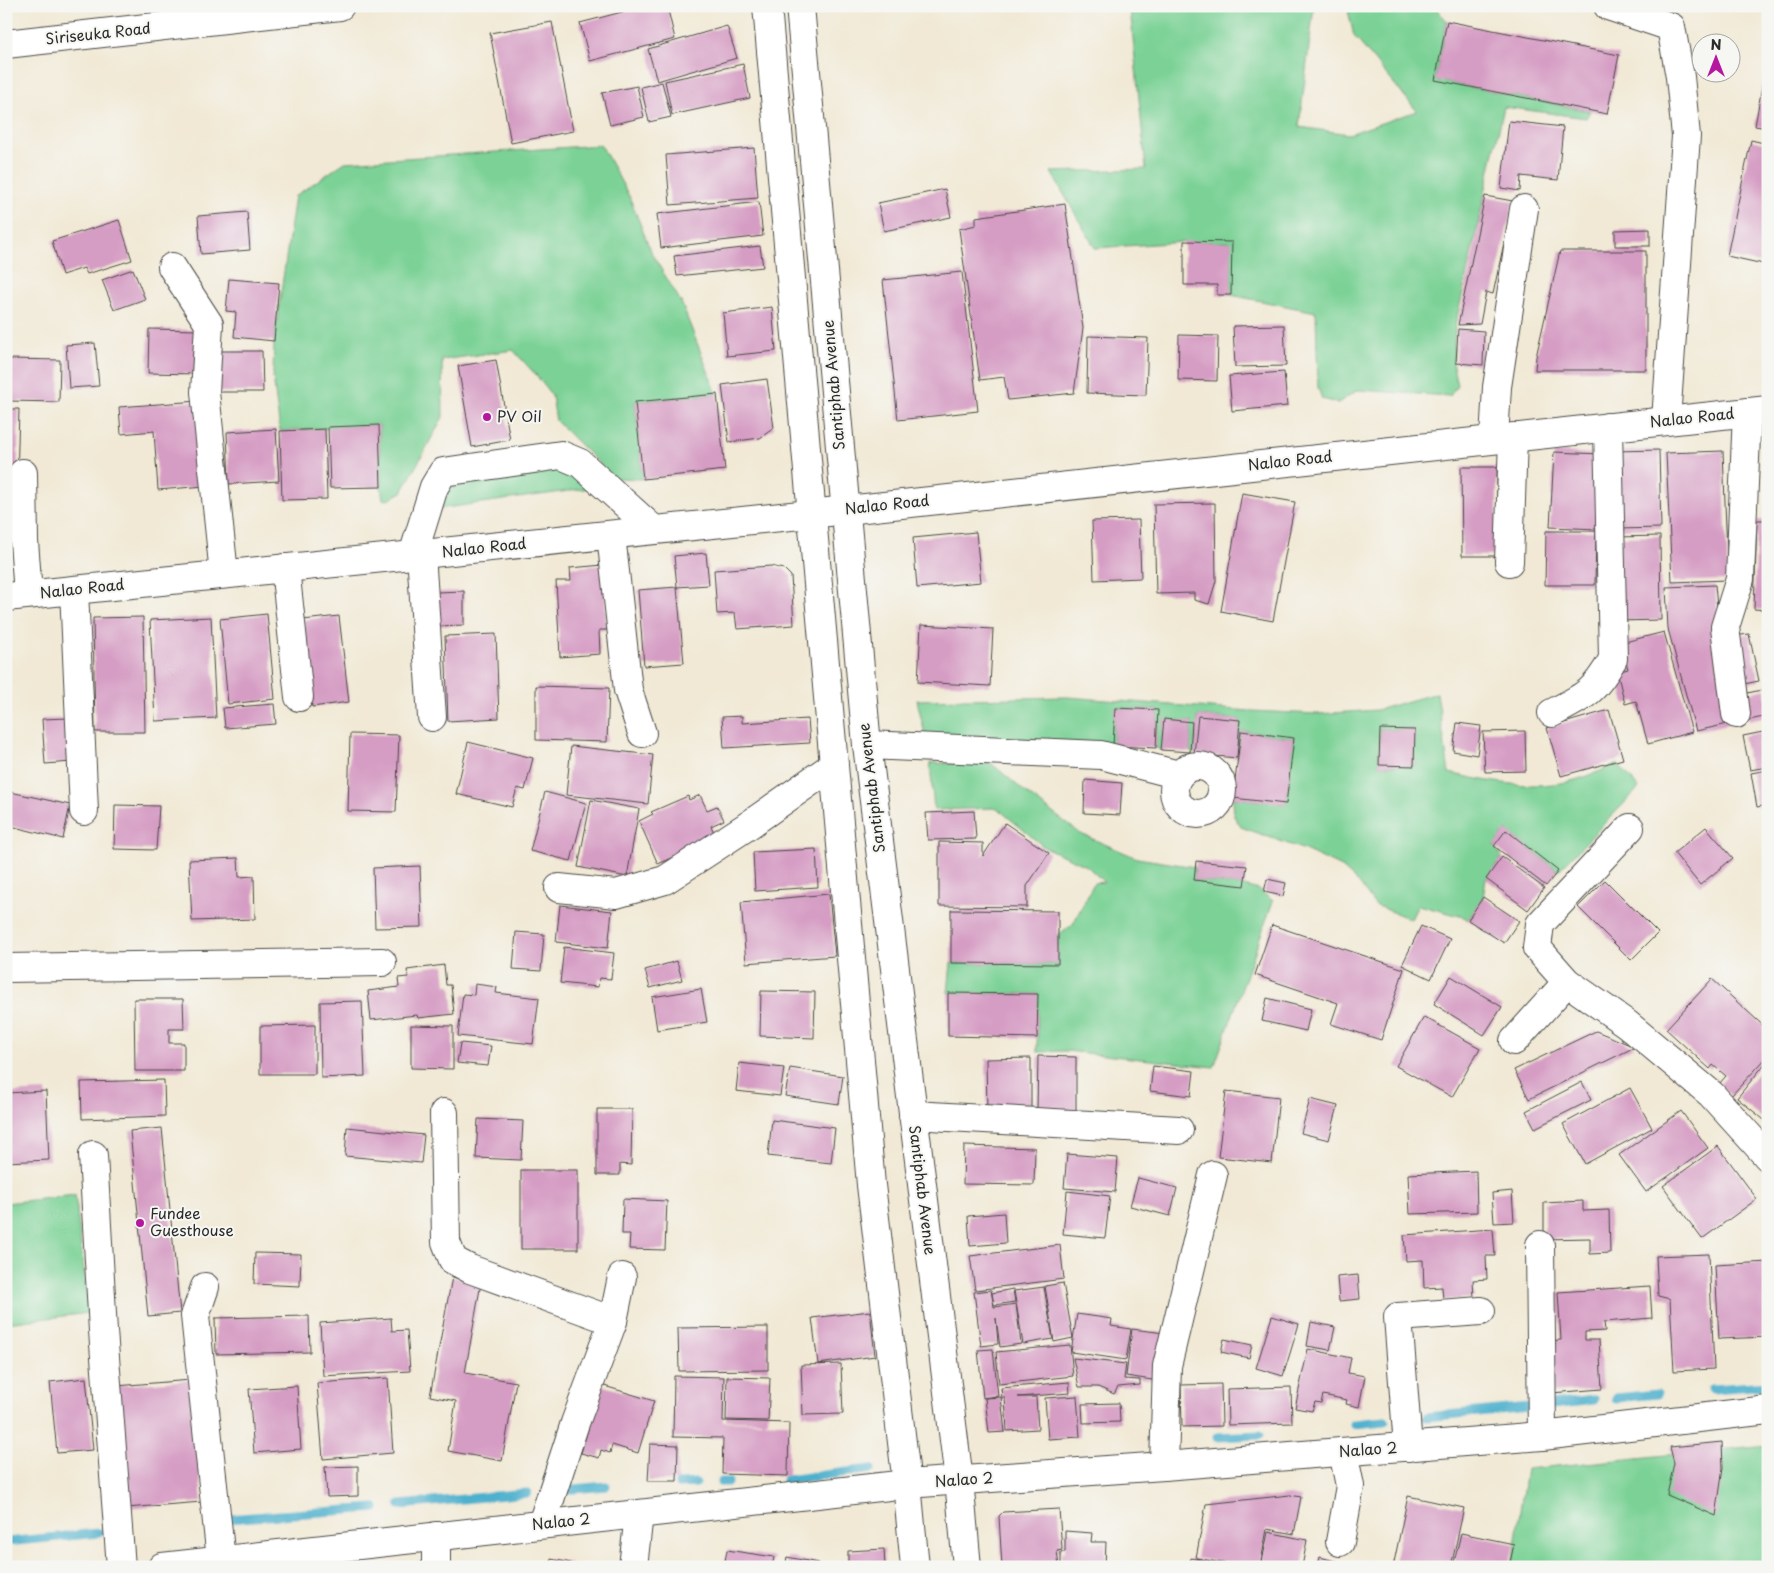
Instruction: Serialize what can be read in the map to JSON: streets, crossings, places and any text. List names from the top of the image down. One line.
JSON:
{"streets":{"street":["Siriseuka Road","Santiphab Avenue","Nalao Road","Nalao 2"]},"crossings":[["Santiphab Avenue","Nalao Road"],["Santiphab Avenue","Nalao 2"]],"places":["PV Oil","Fundee Guesthouse"],"north":"top"}
